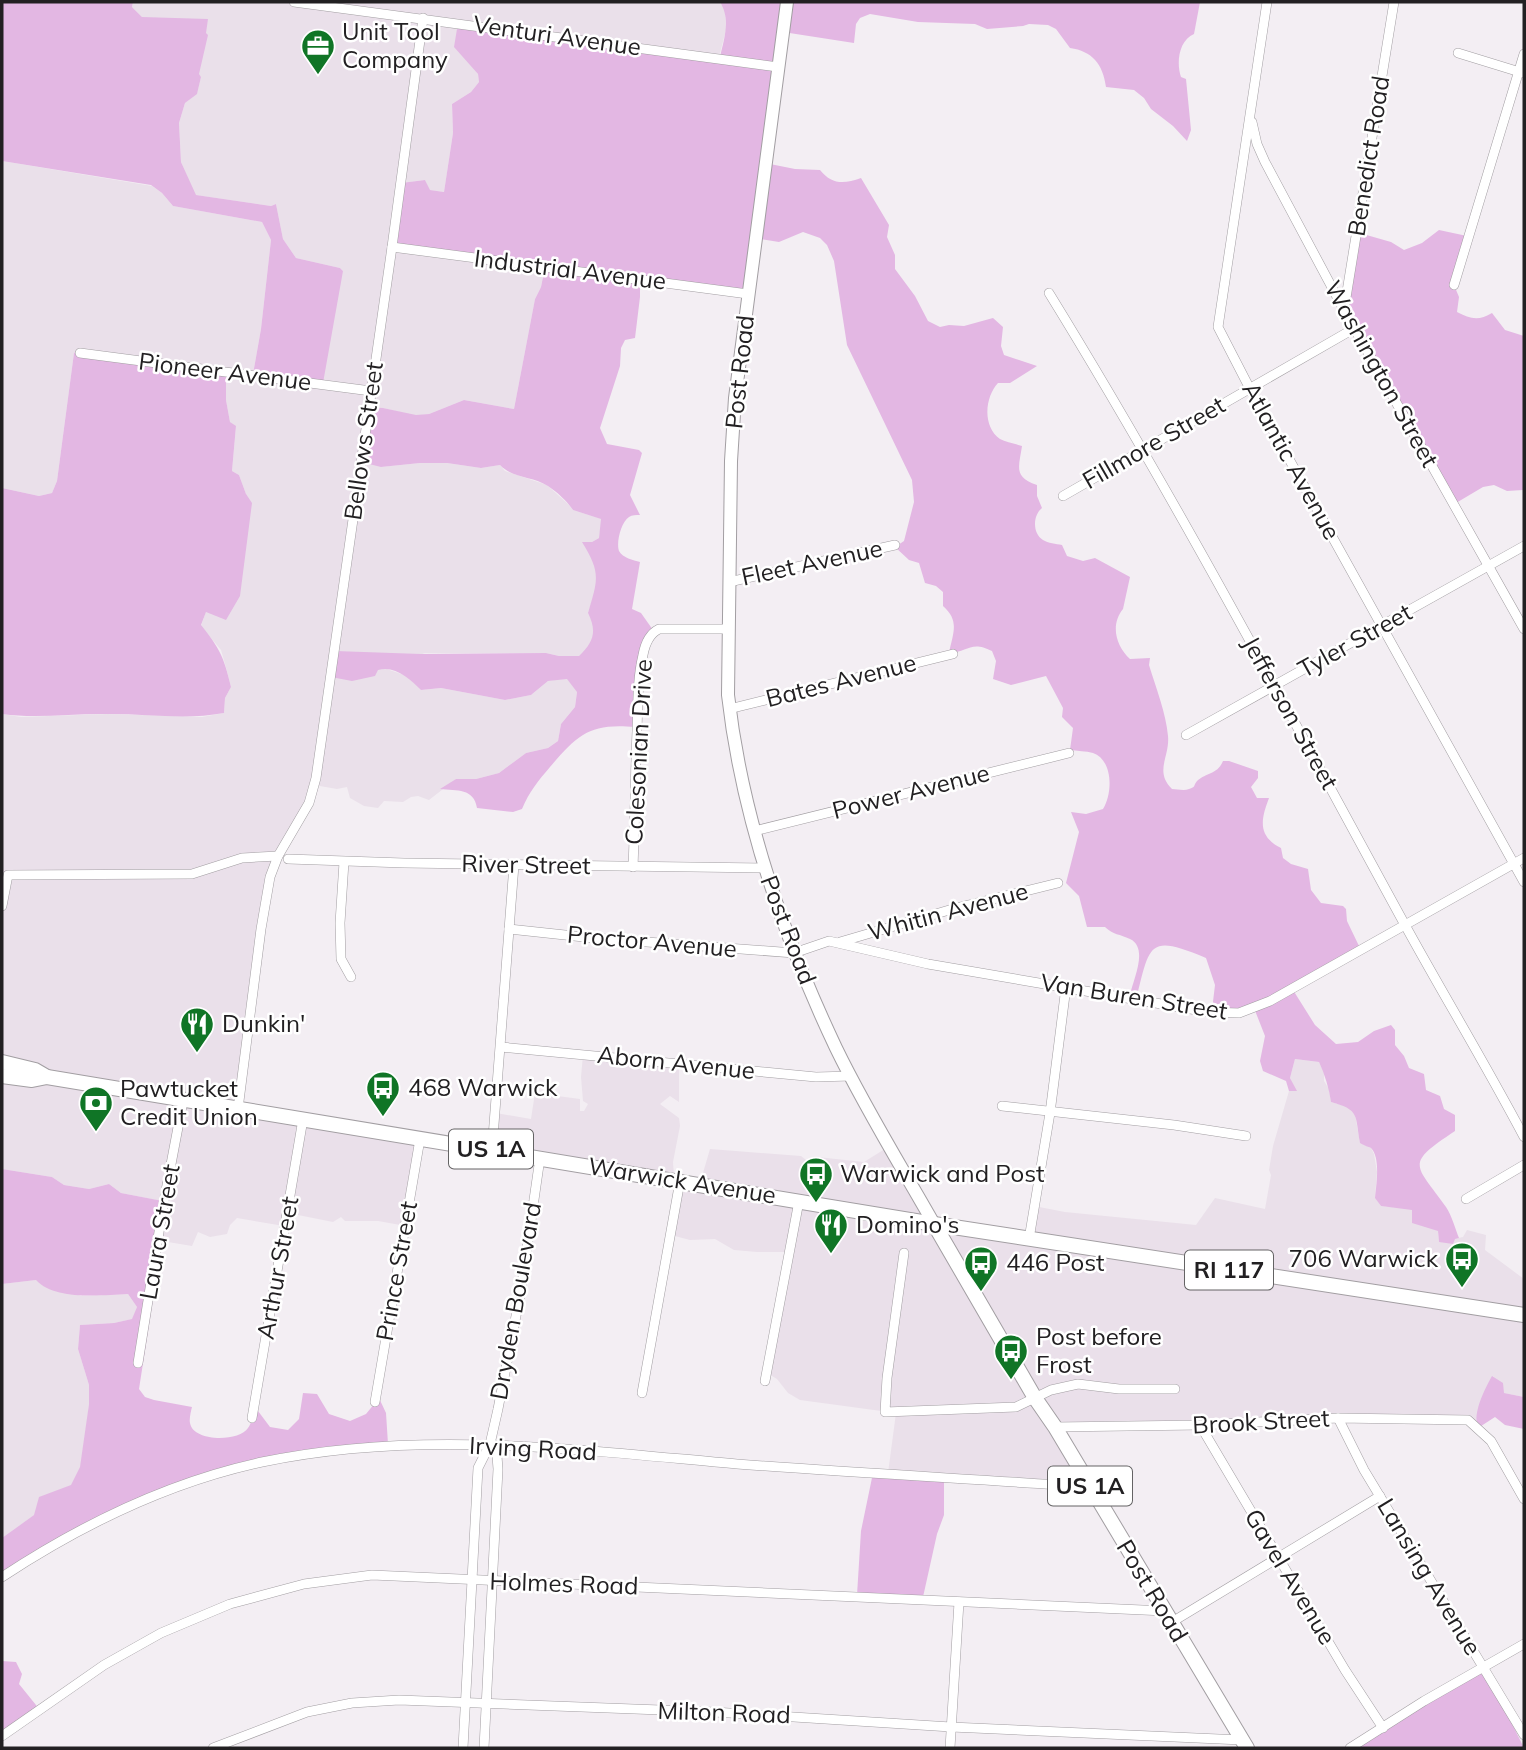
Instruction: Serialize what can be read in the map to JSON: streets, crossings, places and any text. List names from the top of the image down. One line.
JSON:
{"streets":{"main road":["Post Road","US 1A","Warwick Avenue","RI 117"],"street":["Venturi Avenue","Benedict Road","Industrial Avenue","Pioneer Avenue","Washington Street","Bellows Street","Fillmore Street","Atlantic Avenue","Fleet Avenue","Tyler Street","Bates Avenue","Jefferson Street","Colesonian Drive","Power Avenue","River Street","Whitin Avenue","Proctor Avenue","Van Buren Street","Aborn Avenue","Laura Street","Arthur Street","Prince Street","Dryden Boulevard","Brook Street","Irving Road","Gavel Avenue","Lansing Avenue","Holmes Road","Milton Road"]},"crossings":[["Venturi Avenue","Post Road"],["Venturi Avenue","Bellows Street"],["Benedict Road","Washington Street"],["Industrial Avenue","Post Road"],["Industrial Avenue","Bellows Street"],["Pioneer Avenue","Bellows Street"],["Post Road","Fleet Avenue"],["Post Road","Bates Avenue"],["Post Road","Colesonian Drive"],["Post Road","Power Avenue"],["Post Road","River Street"],["Post Road","Proctor Avenue"],["Post Road","Van Buren Street"],["Post Road","Aborn Avenue"],["Post Road","Warwick Avenue"],["Post Road","Brook Street"],["Post Road","Irving Road"],["Post Road","Holmes Road"],["Post Road","Milton Road"],["Washington Street","Fillmore Street"],["Washington Street","Atlantic Avenue"],["Washington Street","Tyler Street"],["Bellows Street","River Street"],["Bellows Street","Warwick Avenue"],["Fillmore Street","Atlantic Avenue"],["Fillmore Street","Jefferson Street"],["Atlantic Avenue","Tyler Street"],["Atlantic Avenue","Van Buren Street"],["Tyler Street","Jefferson Street"],["Jefferson Street","Van Buren Street"],["Colesonian Drive","River Street"],["Whitin Avenue","Van Buren Street"],["Proctor Avenue","Van Buren Street"],["Warwick Avenue","Laura Street"],["Warwick Avenue","Arthur Street"],["Warwick Avenue","Prince Street"],["Warwick Avenue","Dryden Boulevard"],["Dryden Boulevard","Irving Road"],["Dryden Boulevard","Holmes Road"],["Dryden Boulevard","Milton Road"],["Brook Street","Gavel Avenue"],["Brook Street","Lansing Avenue"]],"places":{"office":["Unit Tool Company"],"restaurant":["Dunkin'","Domino's"],"bus stop":["468 Warwick","Warwick and Post","706 Warwick","446 Post","Post before Frost"],"bank":["Pawtucket Credit Union"]}}
